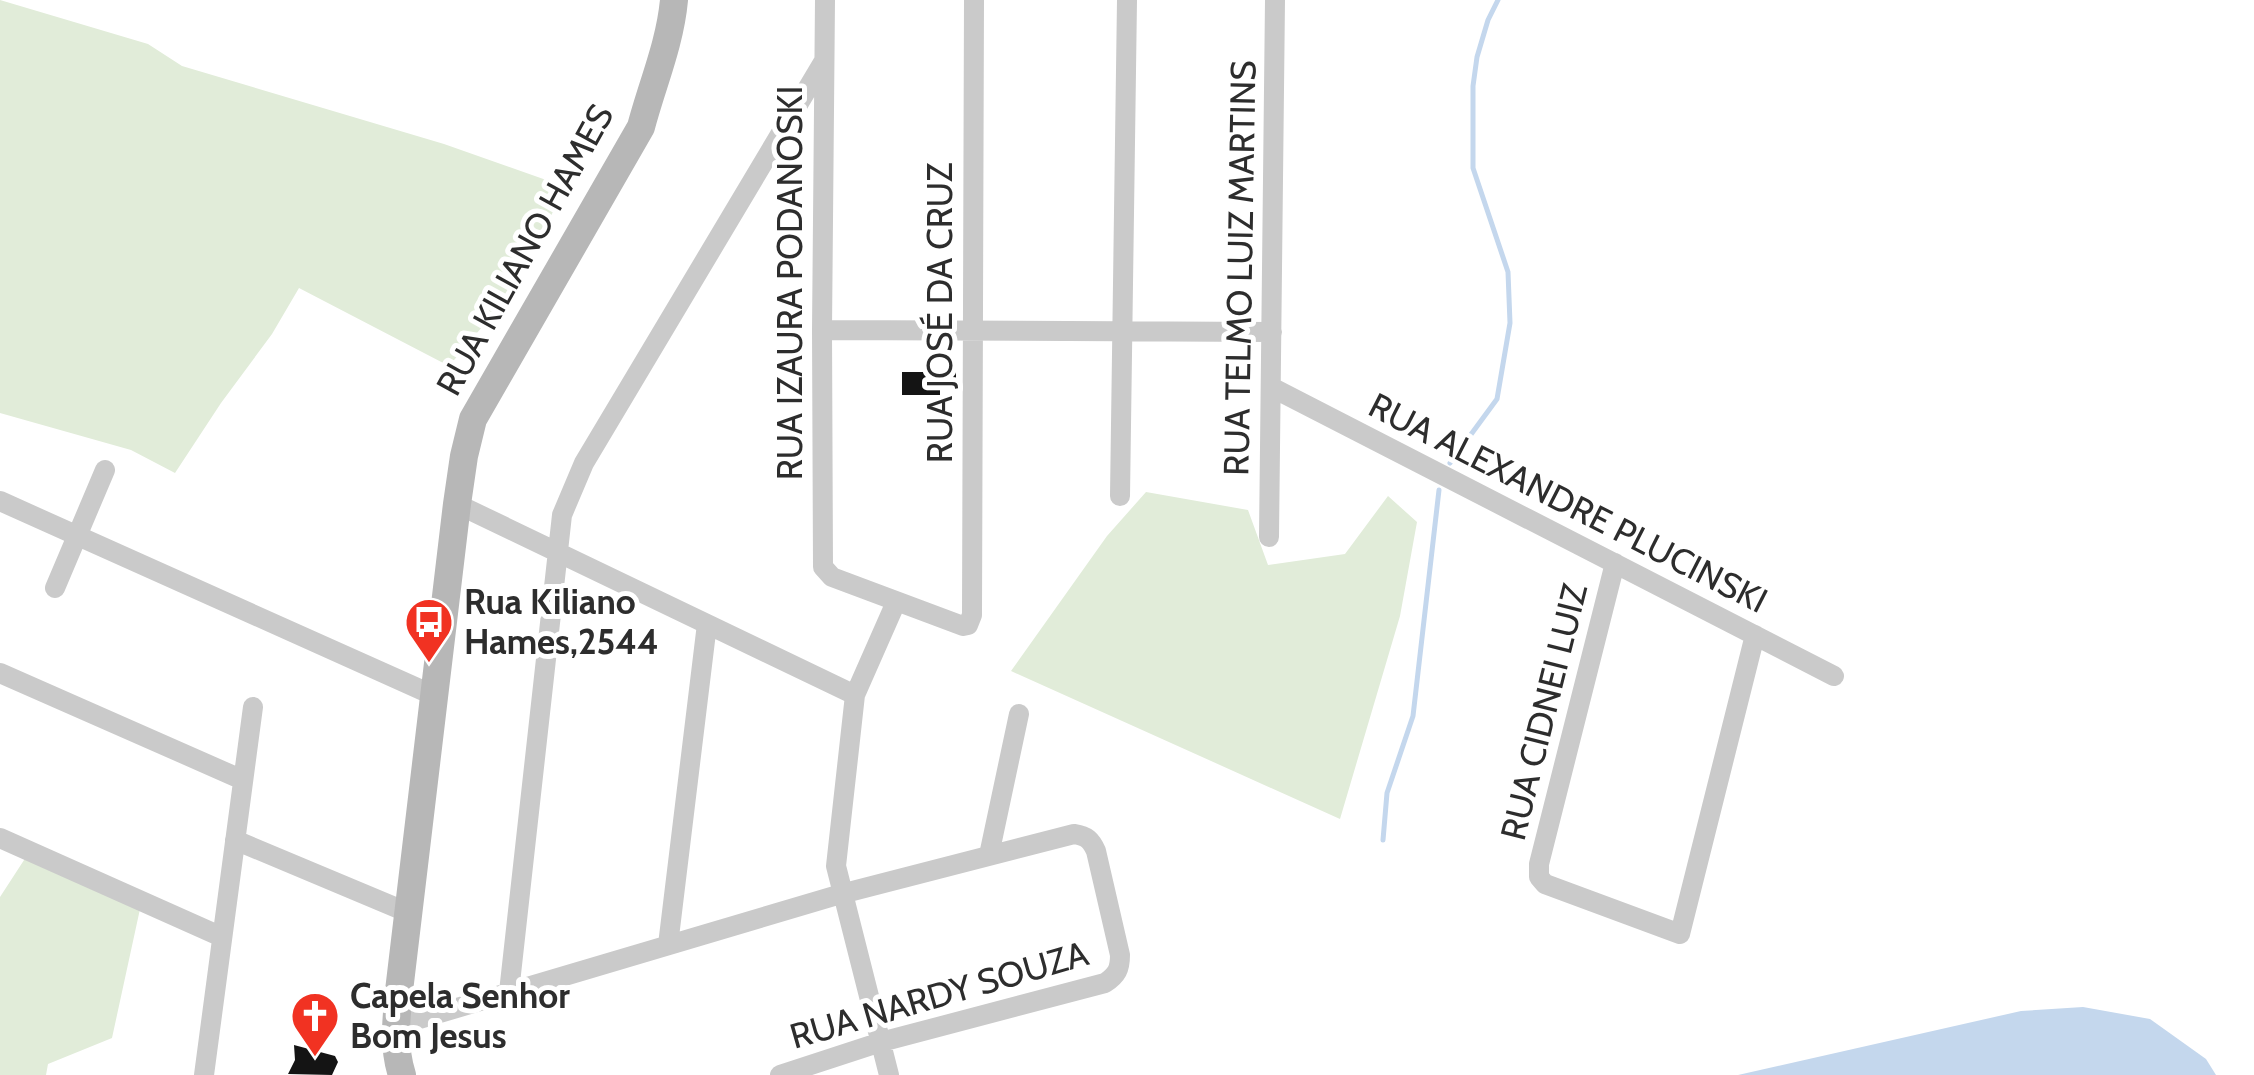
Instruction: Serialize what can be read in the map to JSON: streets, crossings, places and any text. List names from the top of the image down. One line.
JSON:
{"streets":{"main road":["RUA KILIANO HAMES"],"street":["RUA TELMO LUIZ MARTINS","RUA IZAURA PODANOSKI","RUA JOSÉ DA CRUZ","RUA ALEXANDRE PLUCINSKI","RUA CIDNEI LUIZ","RUA NARDY SOUZA"]},"crossings":[["RUA TELMO LUIZ MARTINS","RUA ALEXANDRE PLUCINSKI"],["RUA IZAURA PODANOSKI","RUA JOSÉ DA CRUZ"],["RUA ALEXANDRE PLUCINSKI","RUA CIDNEI LUIZ"]],"places":{"bus stop":["Rua Kiliano Hames,2544"],"church":["Capela Senhor Bom Jesus"]}}
